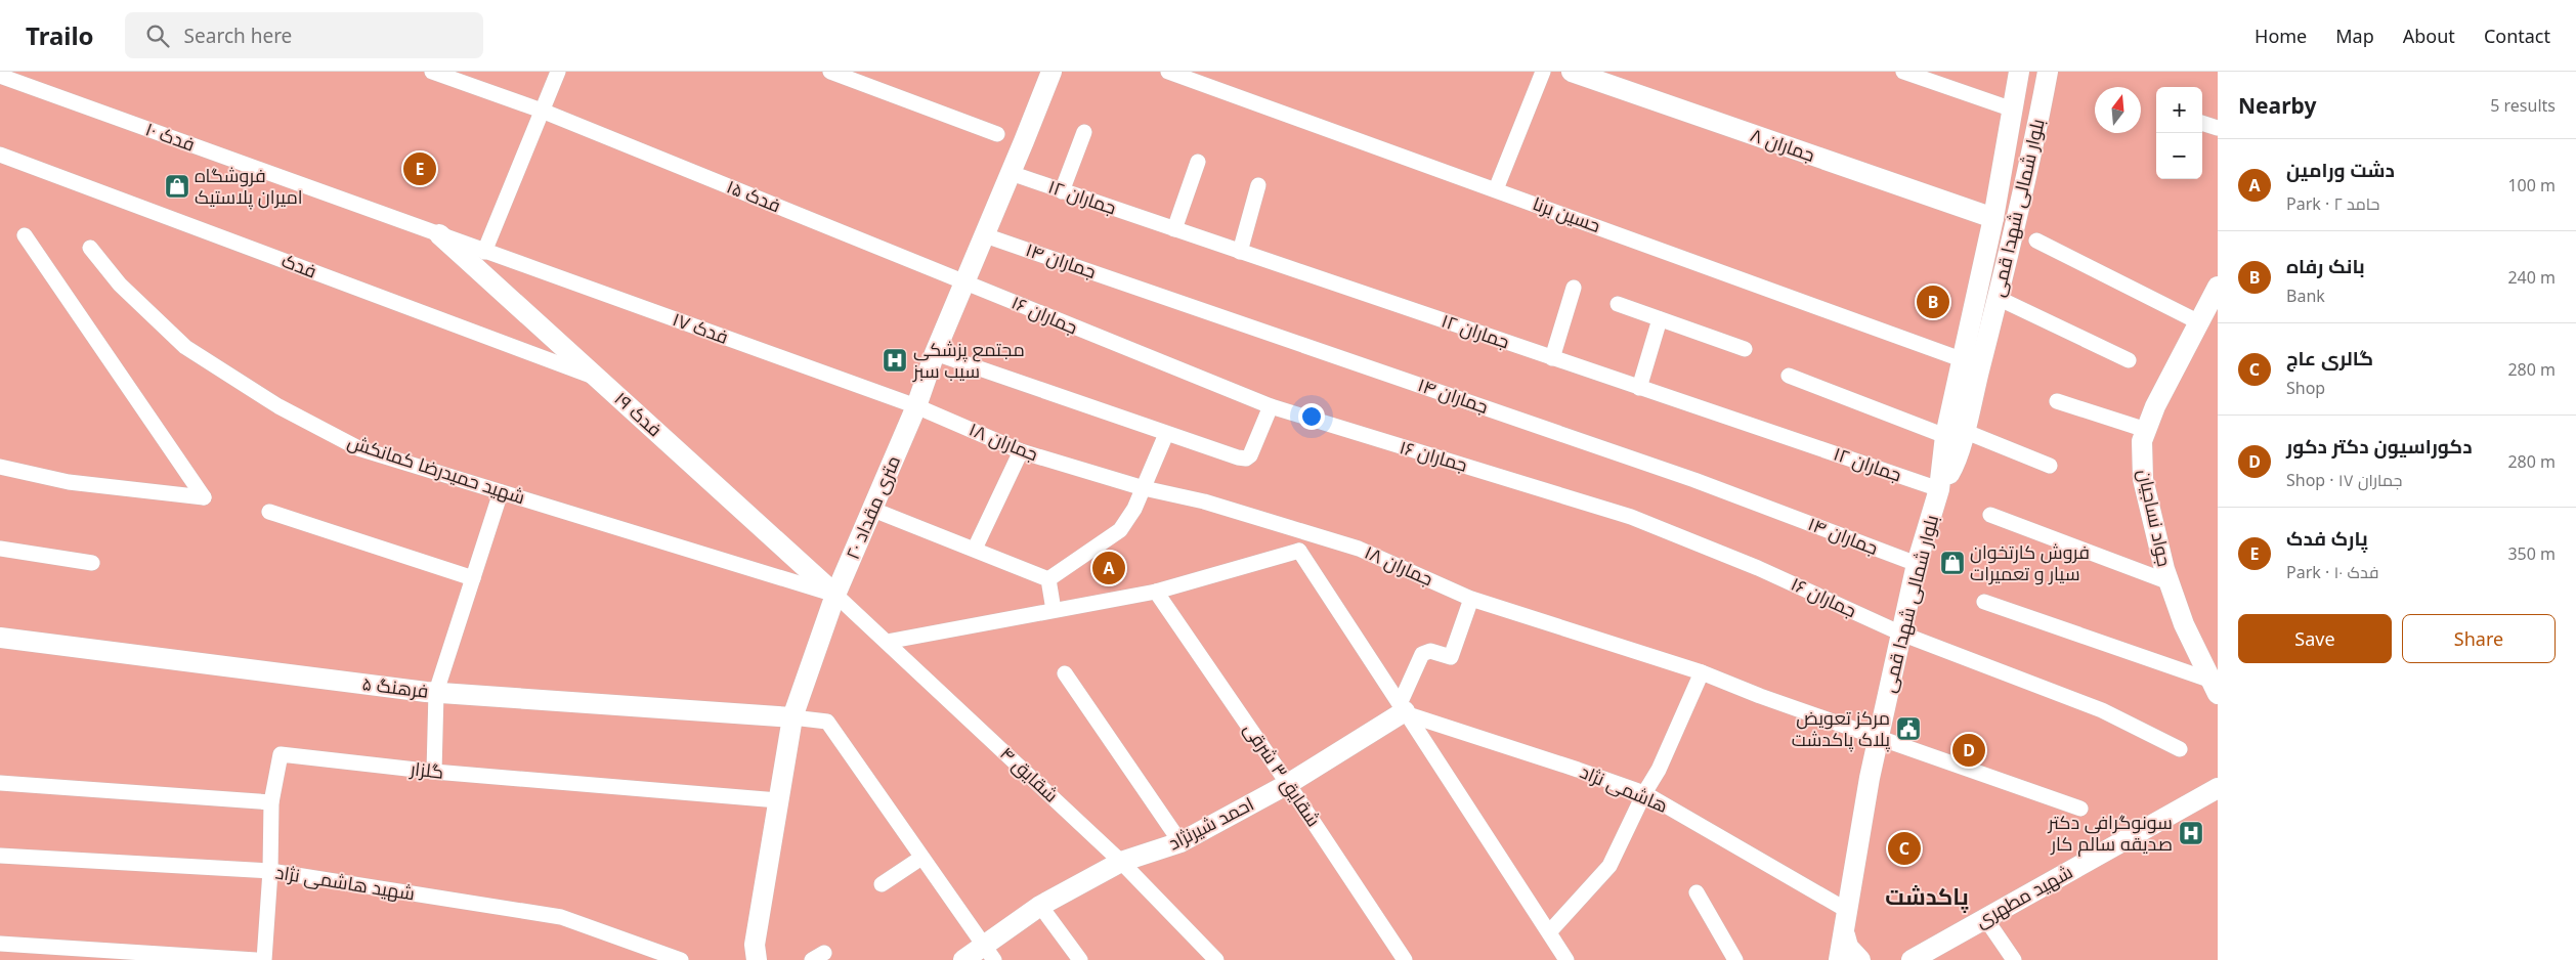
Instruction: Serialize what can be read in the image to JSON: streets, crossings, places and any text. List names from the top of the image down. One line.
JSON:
{"streets":{"main road":["جماران ۸","بلوار شمالی شهدا قمی","فدک ۱۹","۲۰ متری مقداد","جواد نساجیان","فرهنگ ۵","احمد شیرنژاد","شهید مطهری"],"street":["فدک ۱۰","فدک ۱۵","جماران ۱۲","حسین برنا","جماران ۱۴","فدک","جماران ۱۶","فدک ۱۷","جماران ۱۸","شهید حمیدرضا کمانکش","گلزار","شقایق ۴","شقایق ۳ شرقی","هاشمی نژاد","شهید هاشمی نژاد"]},"crossings":[["فدک ۱۰","فدک ۱۷"],["فدک ۱۰","فدک ۱۹"],["جماران ۸","بلوار شمالی شهدا قمی"],["فدک ۱۵","جماران ۱۶"],["فدک ۱۵","۲۰ متری مقداد"],["جماران ۱۲","بلوار شمالی شهدا قمی"],["جماران ۱۲","۲۰ متری مقداد"],["بلوار شمالی شهدا قمی","حسین برنا"],["بلوار شمالی شهدا قمی","جماران ۱۴"],["بلوار شمالی شهدا قمی","جماران ۱۶"],["بلوار شمالی شهدا قمی","جماران ۱۸"],["بلوار شمالی شهدا قمی","هاشمی نژاد"],["جماران ۱۴","۲۰ متری مقداد"],["فدک","فدک ۱۹"],["جماران ۱۶","۲۰ متری مقداد"],["فدک ۱۷","جماران ۱۸"],["فدک ۱۷","۲۰ متری مقداد"],["فدک ۱۹","شهید حمیدرضا کمانکش"],["فدک ۱۹","۲۰ متری مقداد"],["فدک ۱۹","شقایق ۴"],["جماران ۱۸","۲۰ متری مقداد"],["شهید حمیدرضا کمانکش","۲۰ متری مقداد"],["شهید حمیدرضا کمانکش","شقایق ۴"],["۲۰ متری مقداد","فرهنگ ۵"],["۲۰ متری مقداد","گلزار"],["۲۰ متری مقداد","شقایق ۴"],["گلزار","شهید هاشمی نژاد"],["شقایق ۴","احمد شیرنژاد"],["شقایق ۳ شرقی","احمد شیرنژاد"],["هاشمی نژاد","احمد شیرنژاد"]],"districts":["پاکدشت"],"places":{"shop":["فروشگاه امیران پلاستیک","فروش کارتخوان سیار و تعمیرات"],"hospital":["مجتمع پزشکی سیب سبز","سونوگرافی دکتر صدیقه سالم کار"],"public building":["مرکز تعویض پلاک پاکدشت"]},"north":"top","page":{"header":"Trailo","search":"Search here","nav":["Home","Map","About","Contact"],"heading":["Nearby","5 results"],"map_buttons":["+","−"],"list":[{"mark":"A","name":"دشت ورامین","note":"Park · حامد ۲","value":"100 m"},{"mark":"B","name":"بانک رفاه","note":"Bank","value":"240 m"},{"mark":"C","name":"گالری عاج","note":"Shop","value":"280 m"},{"mark":"D","name":"دکوراسیون دکتر دکور","note":"Shop · جماران ۱۷","value":"280 m"},{"mark":"E","name":"پارک فدک","note":"Park · فدک ۱۰","value":"350 m"}],"pins":["E","B","A","D","C"],"buttons":["Save","Share"]}}
